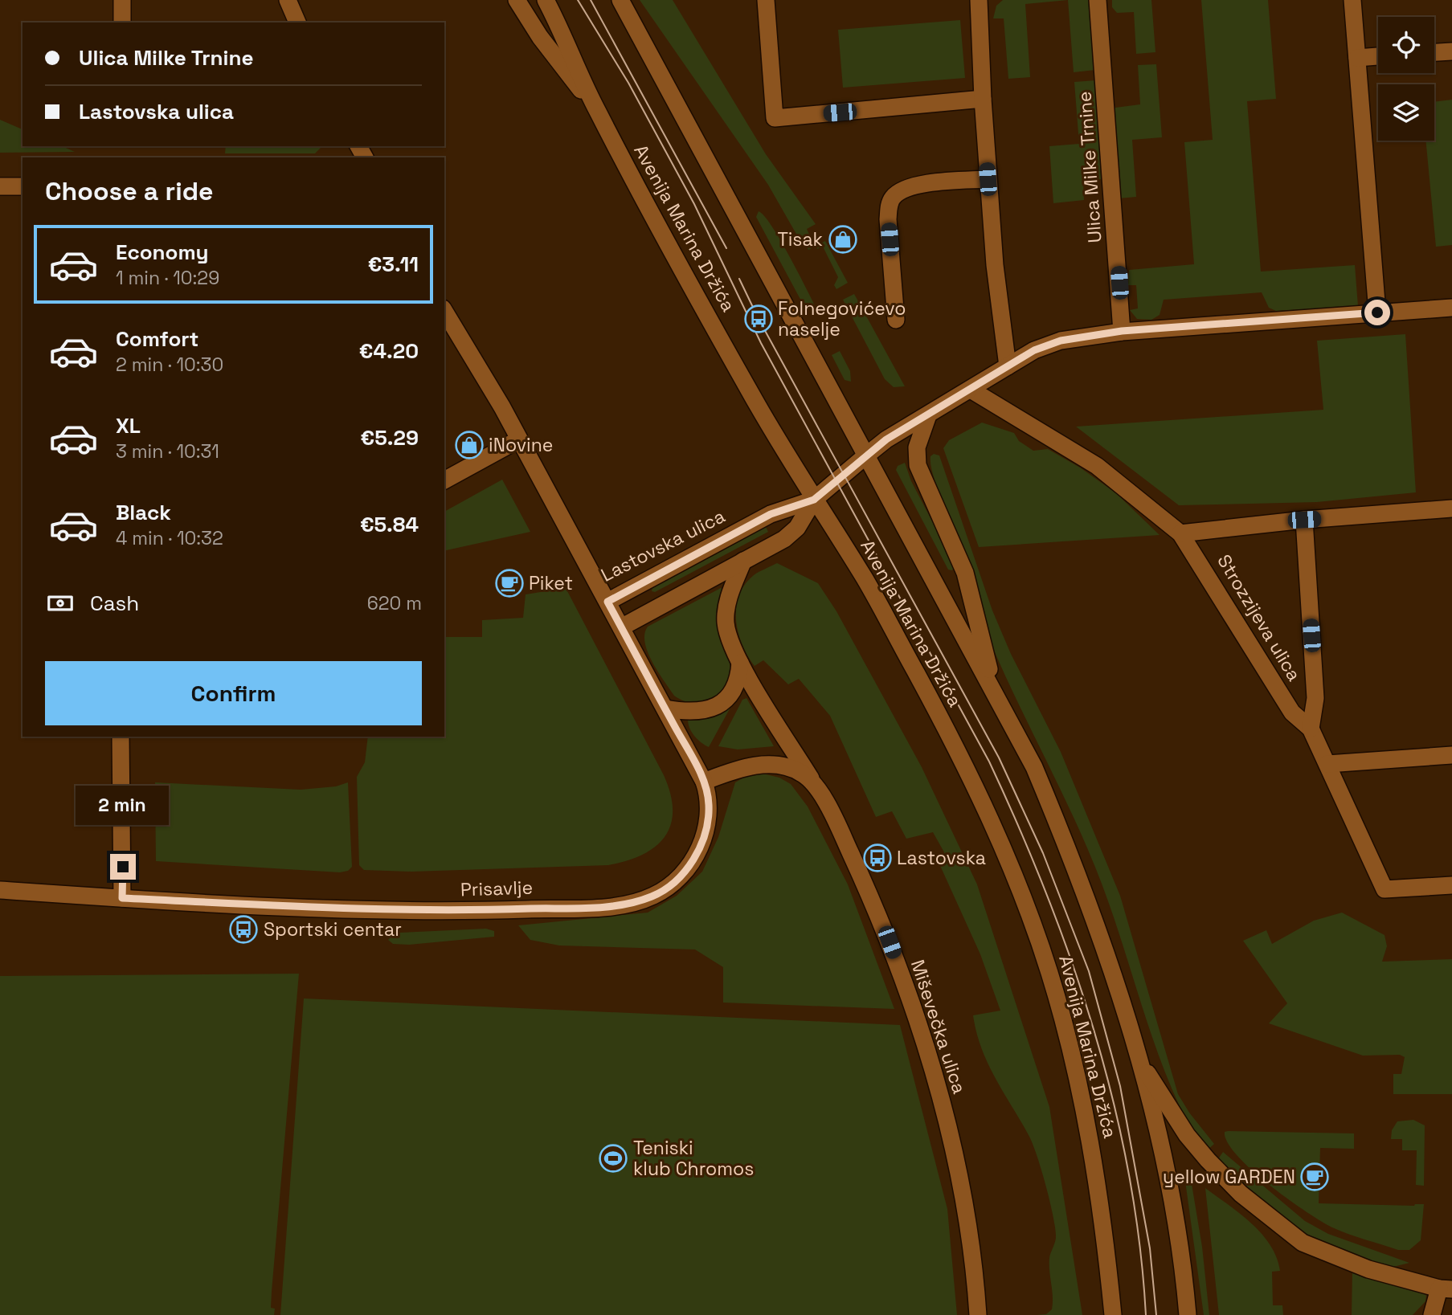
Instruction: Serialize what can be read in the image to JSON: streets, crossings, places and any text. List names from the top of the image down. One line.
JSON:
{"streets":{"street":["Ulica Milke Trnine","Avenija Marina Držića","Lastovska ulica","Strozzijeva ulica","Prisavlje","Miševečka ulica"]},"crossings":[["Avenija Marina Držića","Lastovska ulica"],["Lastovska ulica","Prisavlje"],["Prisavlje","Miševečka ulica"]],"places":{"shop":["Tisak","iNovine"],"bus stop":["Folnegovićevo naselje","Lastovska","Sportski centar"],"cafe":["Piket","yellow GARDEN"],"sports":["Teniski klub Chromos"]},"page":{"banner":["Ulica Milke Trnine","Lastovska ulica"],"heading":"Choose a ride","list":[{"name":"Economy","note":"1 min · 10:29","value":"€3.11"},{"name":"Comfort","note":"2 min · 10:30","value":"€4.20"},{"name":"XL","note":"3 min · 10:31","value":"€5.29"},{"name":"Black","note":"4 min · 10:32","value":"€5.84"}],"pay":["Cash","620 m"],"buttons":"Confirm","bubble":"2 min"}}
